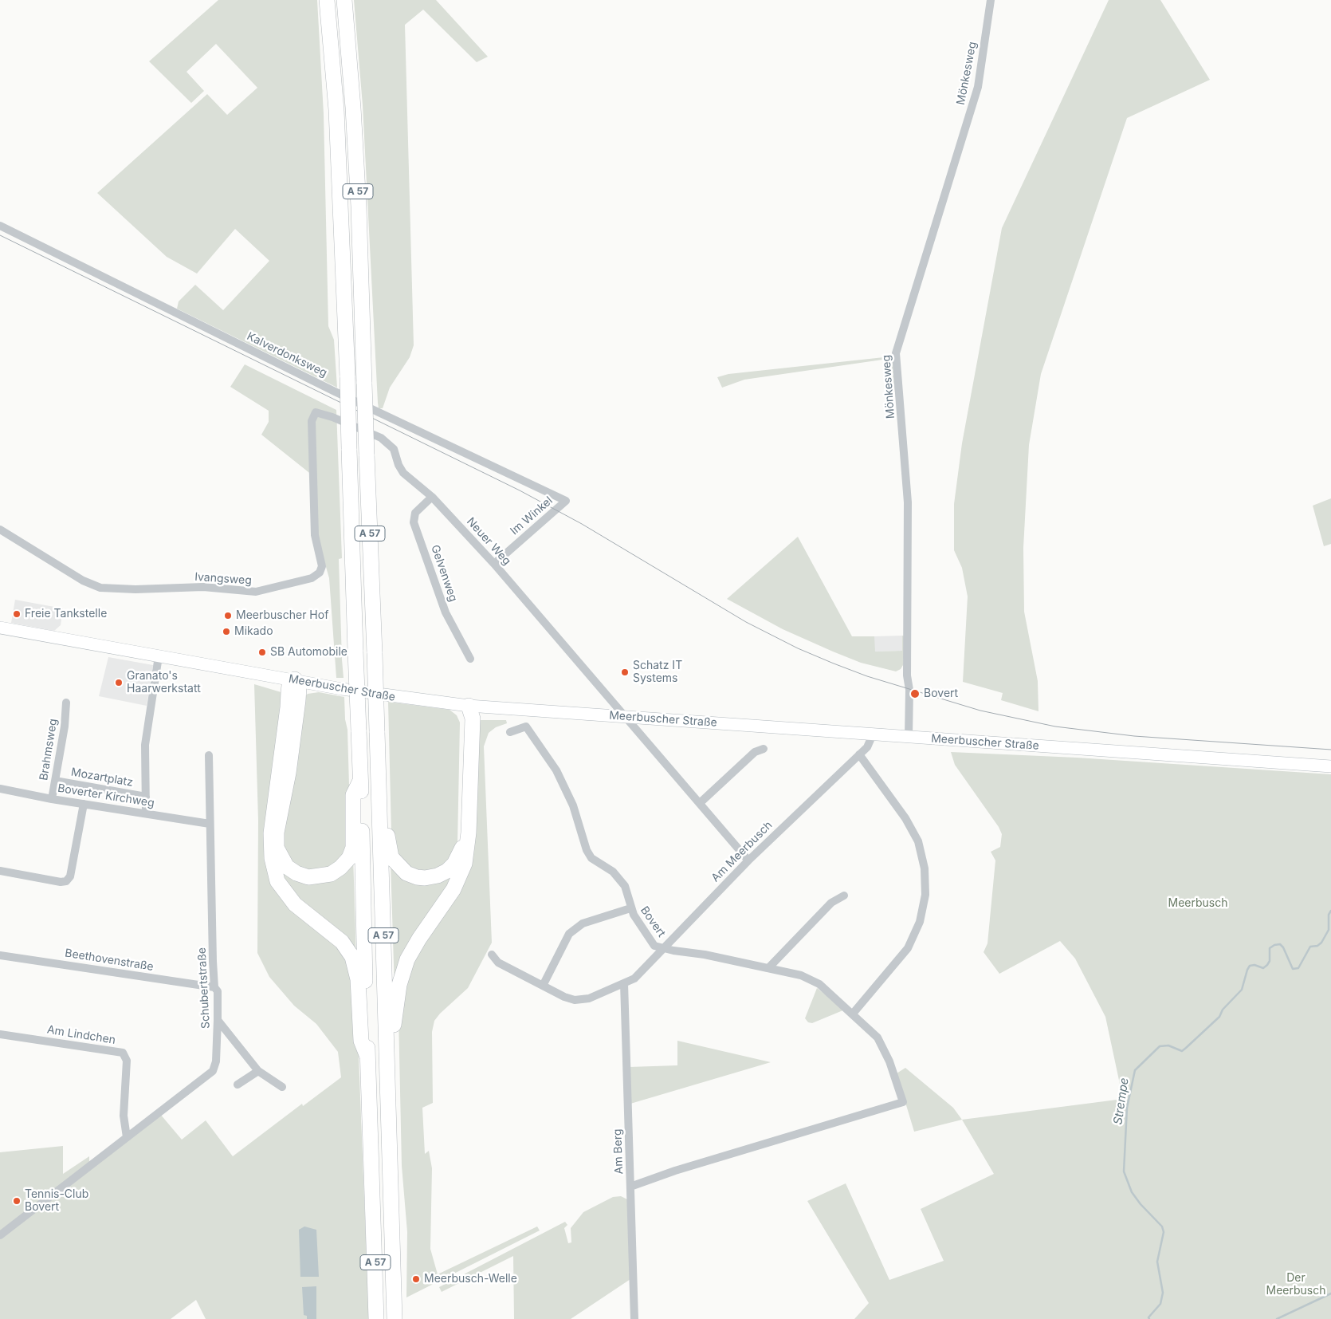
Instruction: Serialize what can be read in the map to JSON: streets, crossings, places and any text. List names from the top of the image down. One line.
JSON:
{"streets":{"highway":["A 57"],"main road":["Meerbuscher Straße"],"street":["Mönkesweg","Kalverdonksweg","Im Winkel","Neuer Weg","Gelvenweg","Ivangsweg","Brahmsweg","Mozartplatz","Boverter Kirchweg","Am Meerbusch","Bovert","Beethovenstraße","Schubertstraße","Am Lindchen","Am Berg"]},"crossings":[["Mönkesweg","Meerbuscher Straße"],["Kalverdonksweg","Im Winkel"],["Im Winkel","Neuer Weg"],["Neuer Weg","Gelvenweg"],["Neuer Weg","Ivangsweg"],["Neuer Weg","Meerbuscher Straße"],["Neuer Weg","Am Meerbusch"],["Meerbuscher Straße","Am Meerbusch"],["Brahmsweg","Mozartplatz"],["Brahmsweg","Boverter Kirchweg"],["Boverter Kirchweg","Schubertstraße"],["Am Meerbusch","Bovert"],["Am Meerbusch","Am Berg"],["Bovert","Am Berg"],["Beethovenstraße","Schubertstraße"],["Schubertstraße","Am Lindchen"]],"water":["Strempe"],"parks":["Meerbusch","Der Meerbusch"],"places":["Freie Tankstelle","Meerbuscher Hof","Mikado","SB Automobile","Schatz IT Systems","Granato's Haarwerkstatt","Bovert","Tennis-Club Bovert","Meerbusch-Welle"]}
